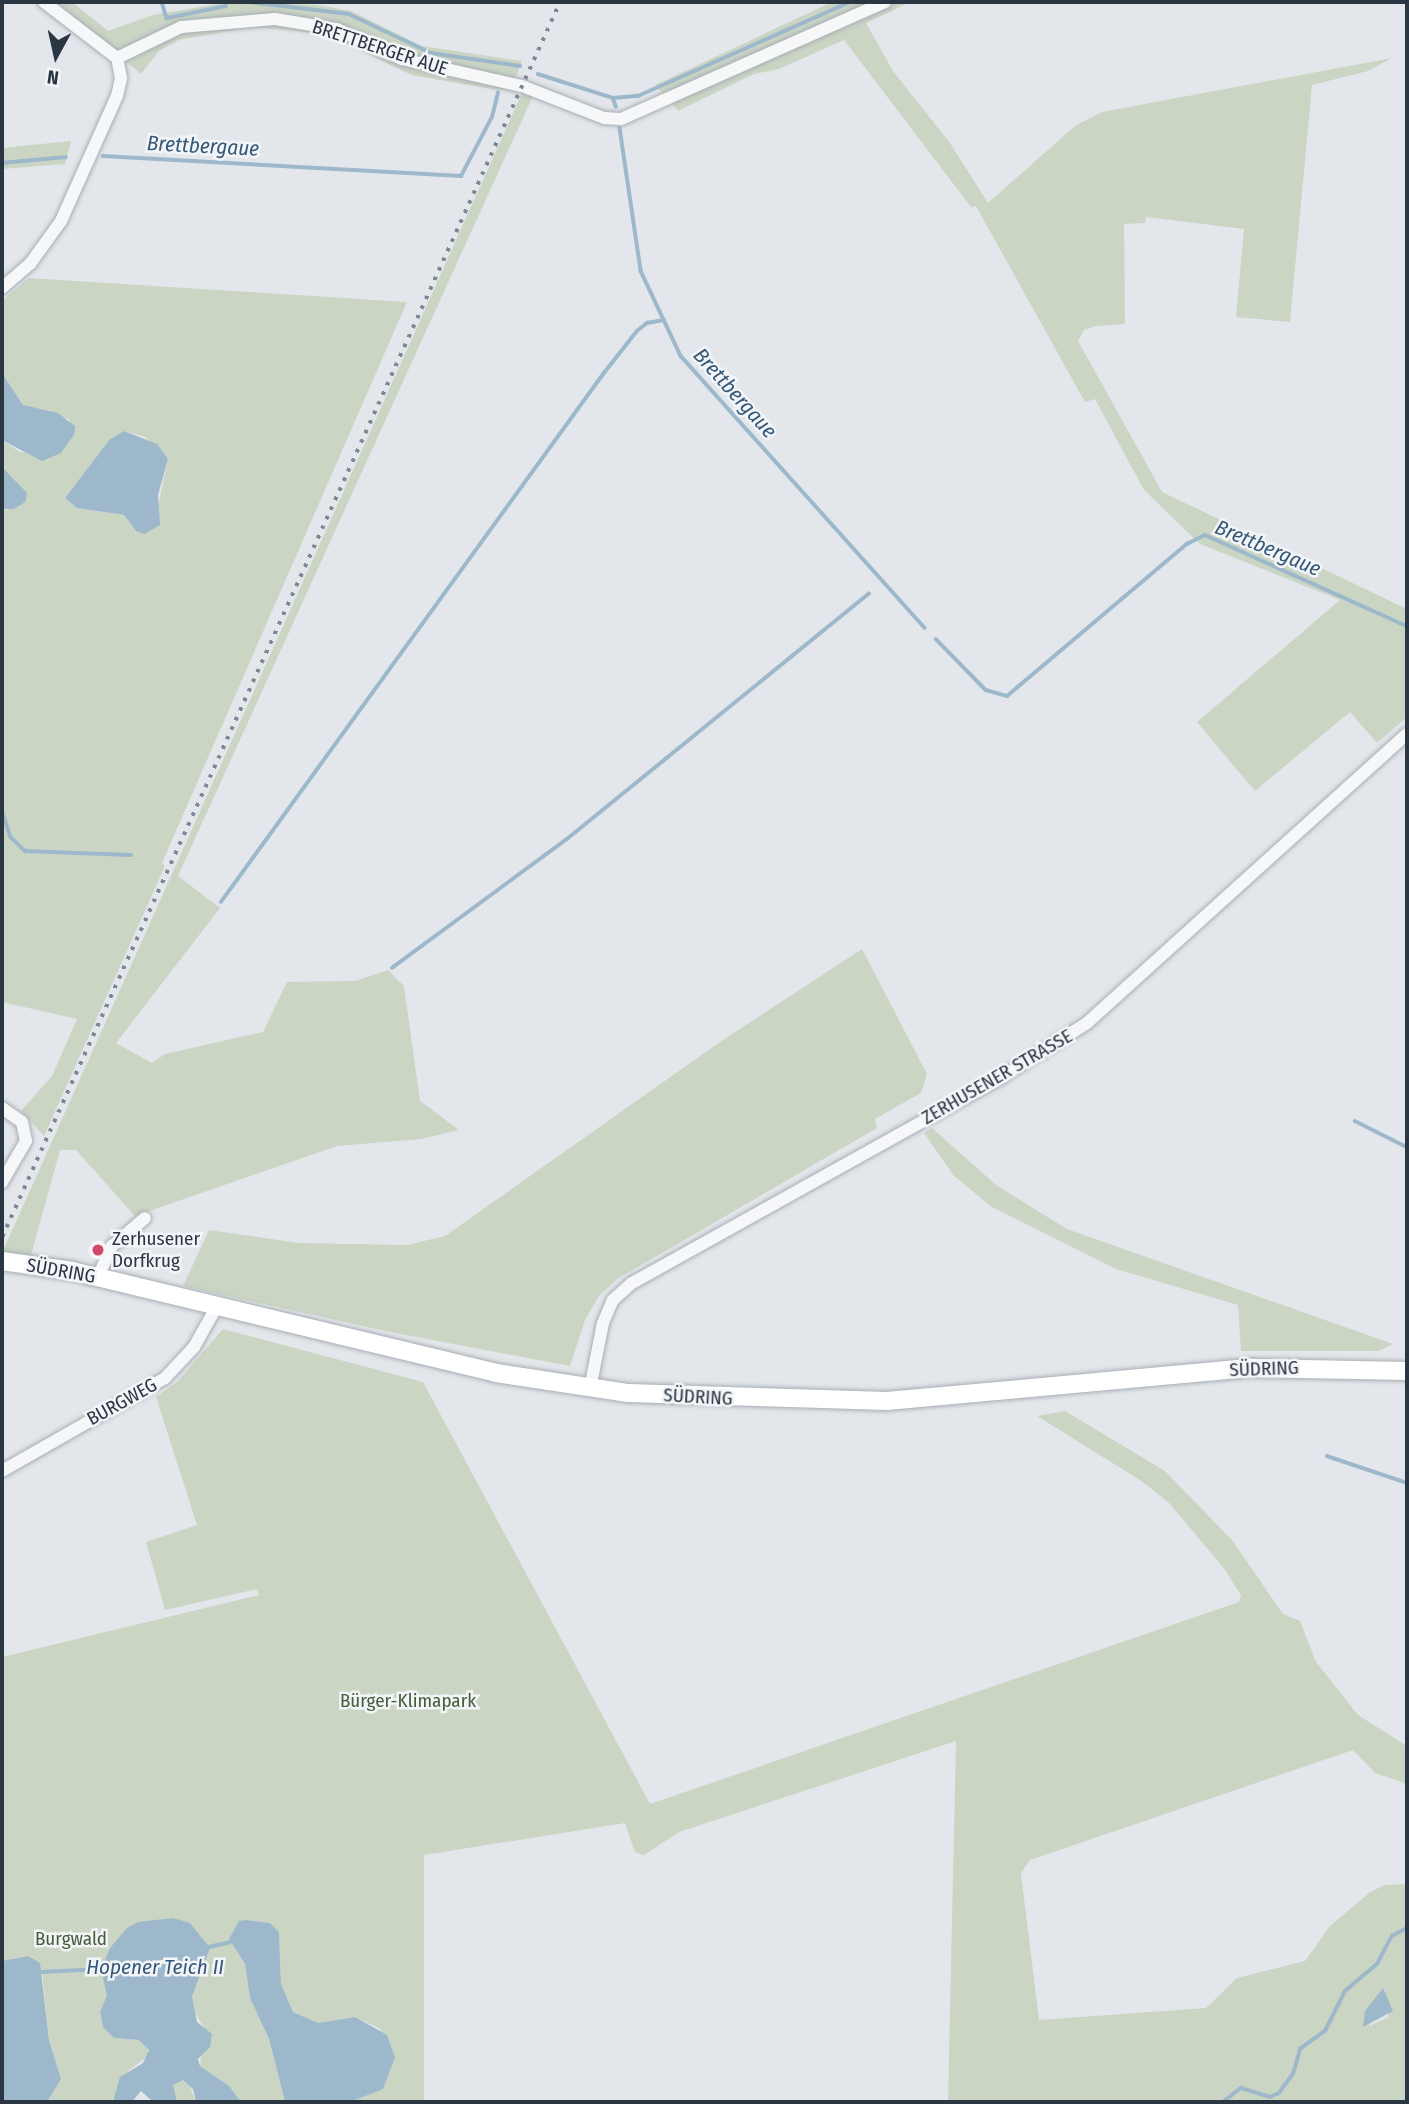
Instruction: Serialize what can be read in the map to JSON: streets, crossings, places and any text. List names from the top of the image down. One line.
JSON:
{"streets":{"main road":["SÜDRING"],"street":["BRETTBERGER AUE","ZERHUSENER STRASSE","BURGWEG"]},"crossings":[["ZERHUSENER STRASSE","SÜDRING"],["SÜDRING","BURGWEG"]],"water":["Brettbergaue","Hopener Teich II"],"parks":["Bürger-Klimapark","Burgwald"],"places":["Zerhusener Dorfkrug"],"north":"bottom"}
